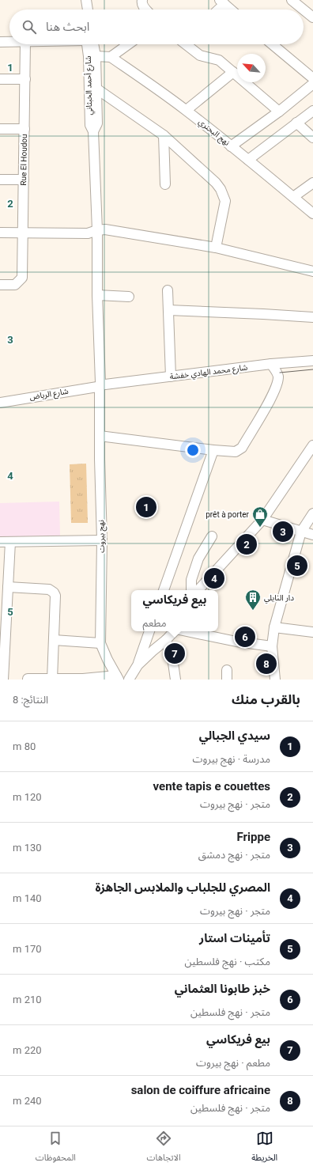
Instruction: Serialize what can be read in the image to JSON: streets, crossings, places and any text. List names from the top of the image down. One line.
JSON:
{"streets":{"street":["شارع أحمد الخبثاني","نهج البحتري","Rue El Houdou","شارع محمد الهادي خفشة","شارع الرياض","نهج بيروت"]},"crossings":[["شارع أحمد الخبثاني","نهج بيروت"],["شارع محمد الهادي خفشة","شارع الرياض"],["شارع محمد الهادي خفشة","نهج بيروت"],["شارع الرياض","نهج بيروت"]],"places":{"shop":["prêt à porter"],"building":["دار النايلي"]},"north":"top left","page":{"search":"ابحث هنا","pins":["1","3","2","5","4","6","7","8"],"popup":["بيع فريكاسي","مطعم"],"heading":["بالقرب منك","النتائج: 8"],"list":[{"mark":"1","name":"سيدي الجبالي","note":"مدرسة · نهج بيروت","value":"80 m"},{"mark":"2","name":"vente tapis e couettes","note":"متجر · نهج بيروت","value":"120 m"},{"mark":"3","name":"Frippe","note":"متجر · نهج دمشق","value":"130 m"},{"mark":"4","name":"المصري للجلباب والملابس الجاهزة","note":"متجر · نهج بيروت","value":"140 m"},{"mark":"5","name":"تأمينات استار","note":"مكتب · نهج فلسطين","value":"170 m"},{"mark":"6","name":"خبز طابونا العثماني","note":"متجر · نهج فلسطين","value":"210 m"},{"mark":"7","name":"بيع فريكاسي","note":"مطعم · نهج بيروت","value":"220 m"},{"mark":"8","name":"salon de coiffure africaine","note":"متجر · نهج فلسطين","value":"240 m"}],"nav":["الخريطة","الاتجاهات","المحفوظات"]},"grid":{"rows":["1","2","3","4","5"]}}
